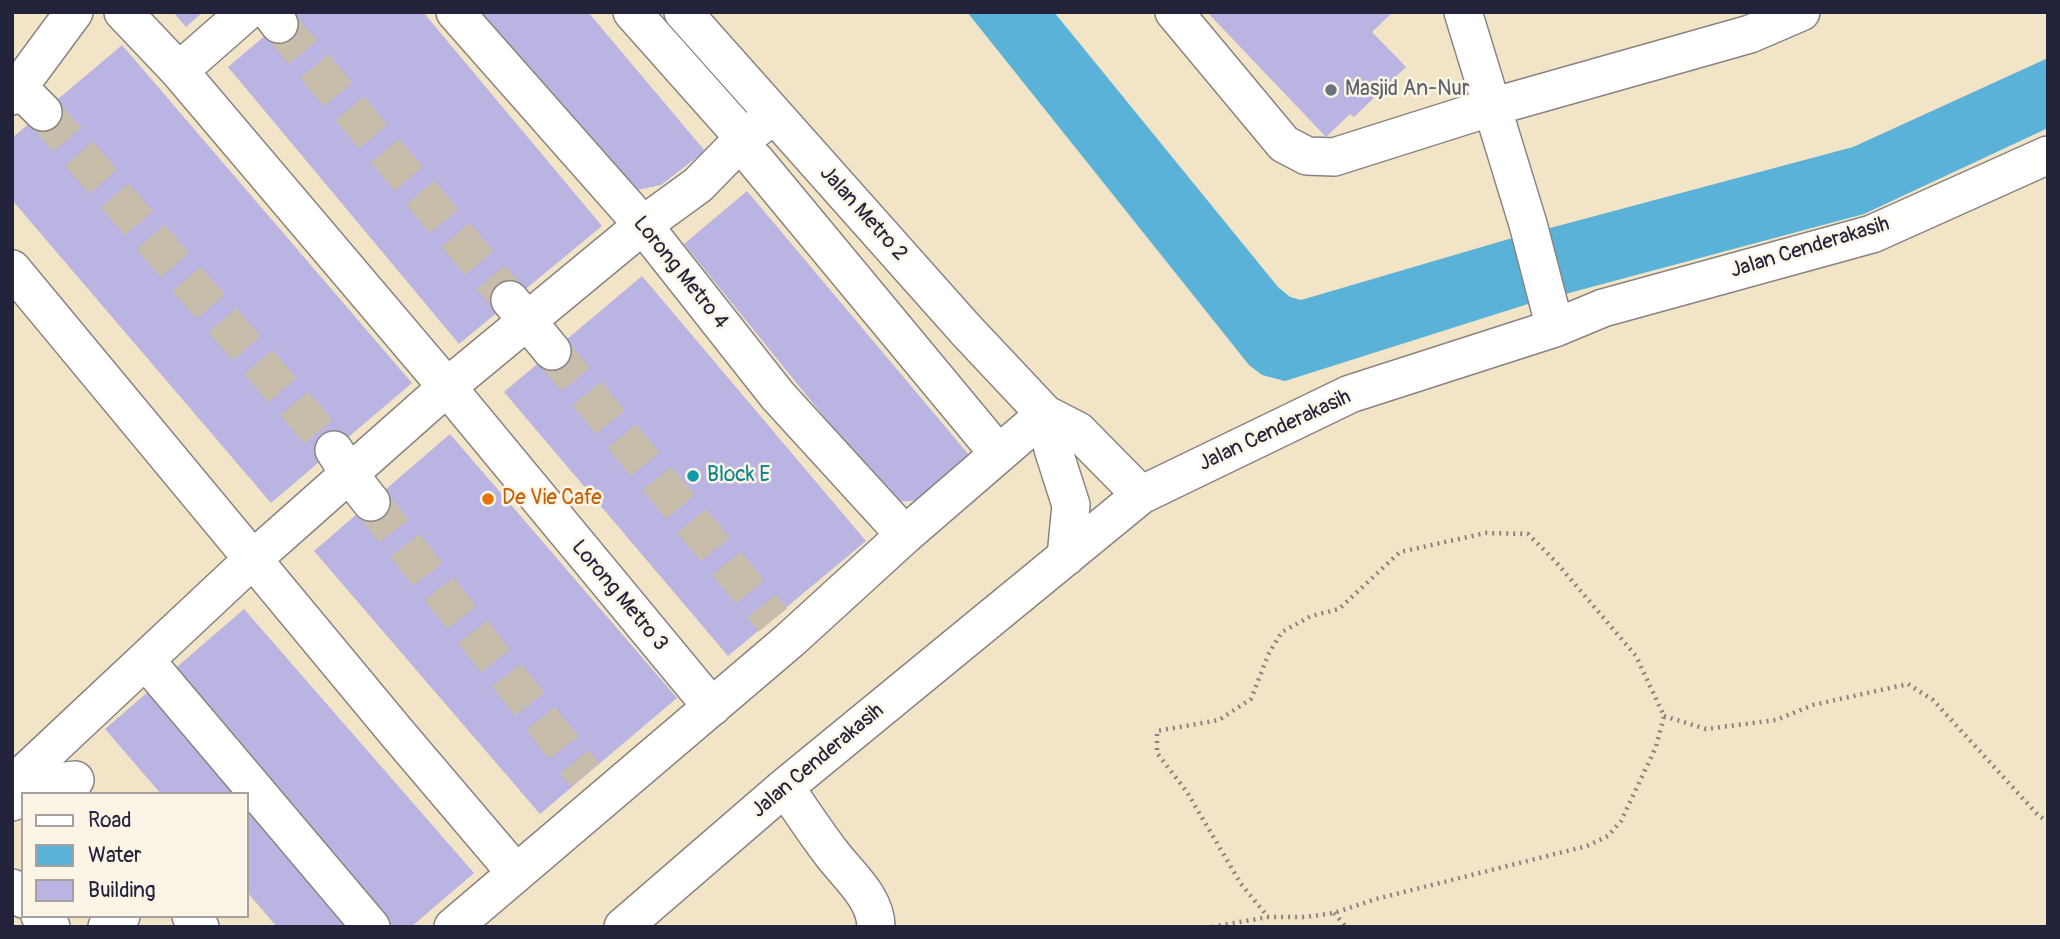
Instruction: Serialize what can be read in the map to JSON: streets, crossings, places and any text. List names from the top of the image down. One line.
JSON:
{"streets":{"street":["Jalan Metro 2","Jalan Cenderakasih","Lorong Metro 4","Lorong Metro 3"]},"crossings":[["Jalan Metro 2","Jalan Cenderakasih"]],"places":["Masjid An-Nur","Block E","De Vie Cafe"],"legend":["Road","Water","Building"]}
